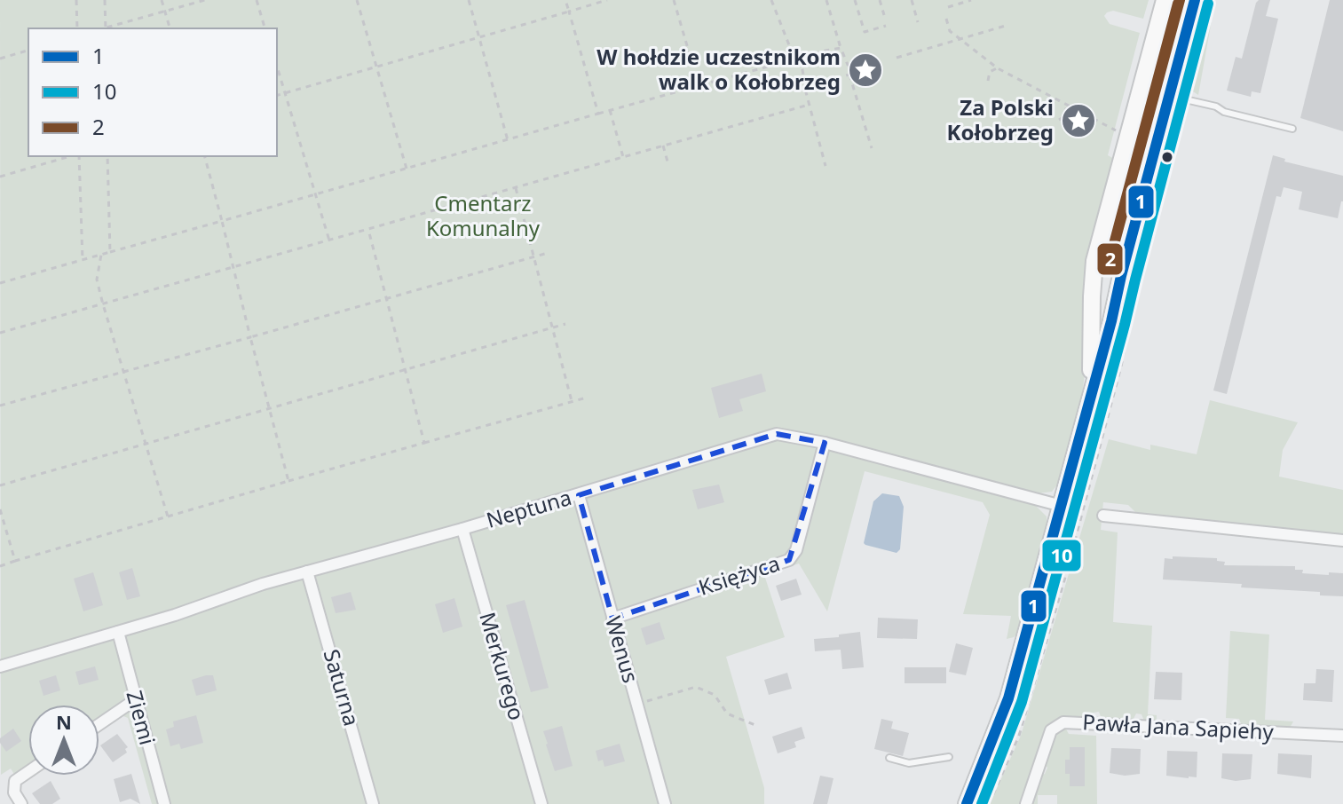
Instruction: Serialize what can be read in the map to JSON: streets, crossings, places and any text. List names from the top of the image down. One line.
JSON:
{"streets":{"street":["Neptuna","Księżyca","Wenus","Merkurego","Saturna","Ziemi","Pawła Jana Sapiehy"]},"crossings":[["Neptuna","Księżyca"],["Neptuna","Wenus"],["Neptuna","Merkurego"],["Neptuna","Saturna"],["Neptuna","Ziemi"],["Księżyca","Wenus"]],"parks":["Cmentarz Komunalny"],"places":{"place":["W hołdzie uczestnikom walk o Kołobrzeg","Za Polski Kołobrzeg"]},"lines":["transit line 1","transit line 2","transit line 10"],"legend":["1","10","2"],"north":"top"}
